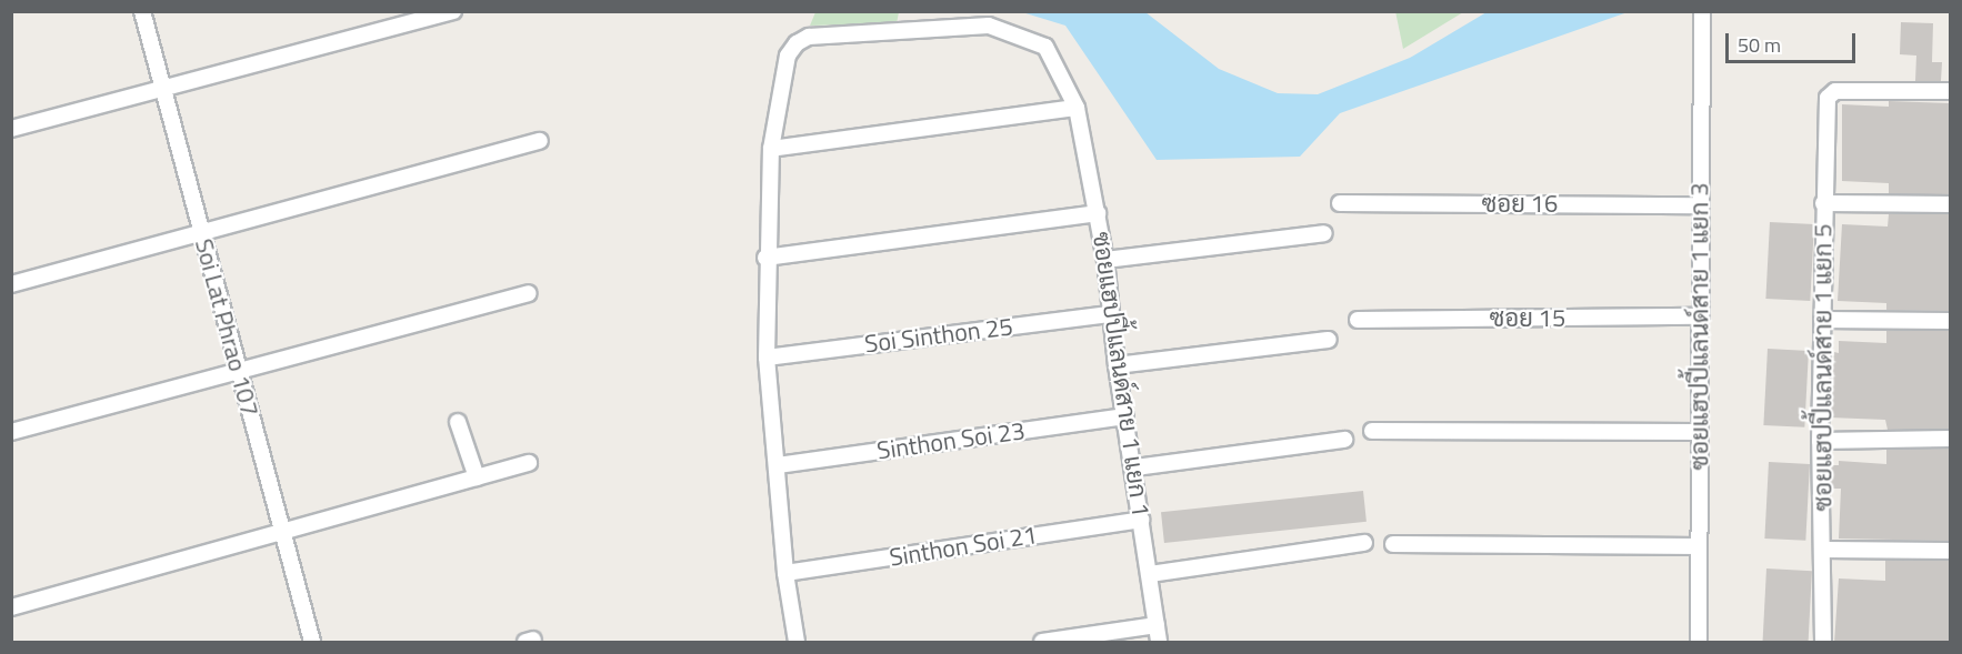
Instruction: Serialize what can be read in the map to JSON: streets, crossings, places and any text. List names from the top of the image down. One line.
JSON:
{"streets":{"street":["ซอย 16","ซอย 15","ซอยแฮปปี้แลนด์สาย 1 แยก 3","Soi Lat Phrao 107","Soi Sinthon 25","ซอยแฮปปี้แลนด์สาย 1 แยก 5","ซอยแฮปปี้แลนด์สาย 1 แยก 1","Sinthon Soi 23","Sinthon Soi 21"]},"crossings":[["ซอย 16","ซอยแฮปปี้แลนด์สาย 1 แยก 3"],["ซอย 15","ซอยแฮปปี้แลนด์สาย 1 แยก 3"],["Soi Sinthon 25","ซอยแฮปปี้แลนด์สาย 1 แยก 1"],["ซอยแฮปปี้แลนด์สาย 1 แยก 1","Sinthon Soi 23"],["ซอยแฮปปี้แลนด์สาย 1 แยก 1","Sinthon Soi 21"]],"scale_bar":"50 m"}
